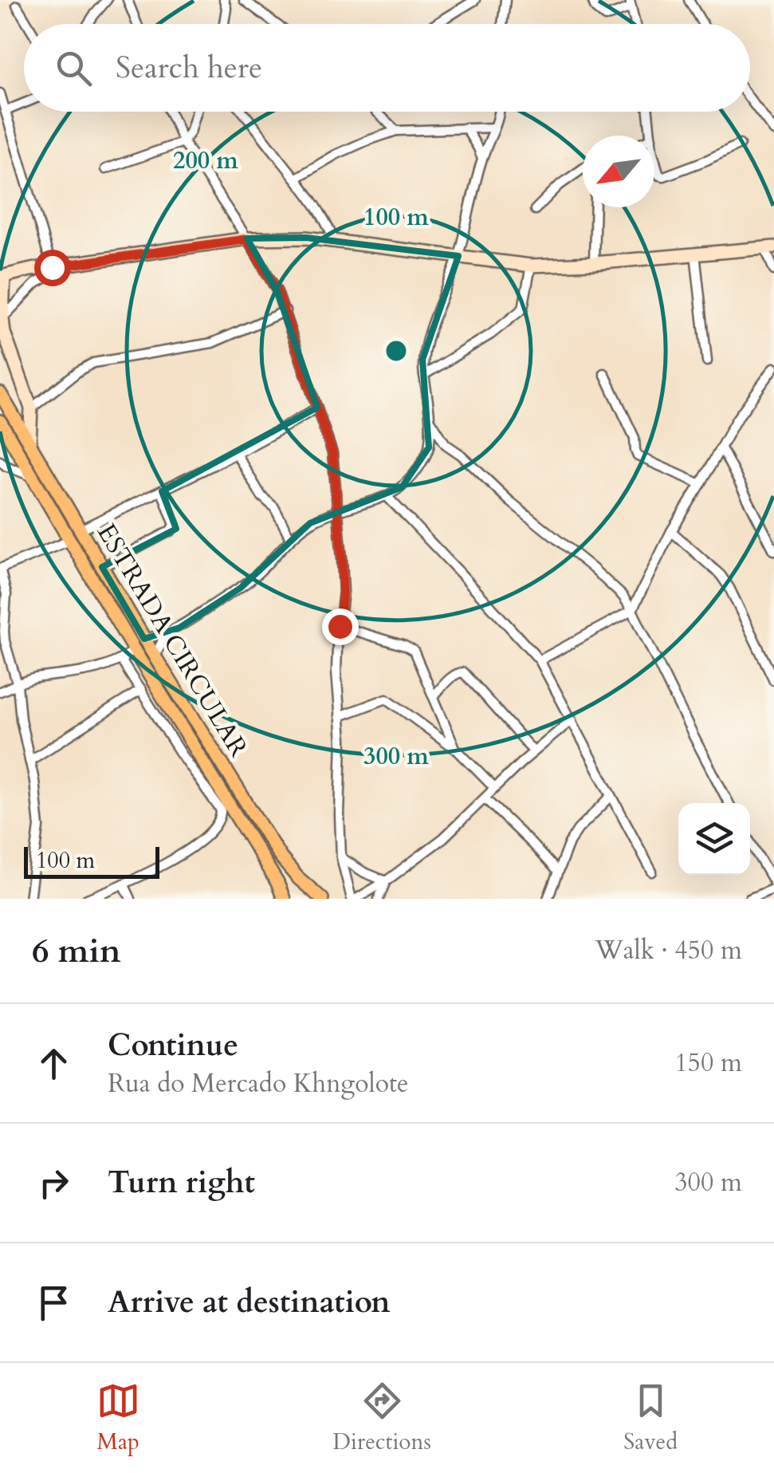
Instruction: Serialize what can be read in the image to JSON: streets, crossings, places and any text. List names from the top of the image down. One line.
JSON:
{"streets":{"main road":["ESTRADA CIRCULAR"]},"scale_bar":"100 m","north":"bottom left","page":{"search":"Search here","scale":"100 m","heading":["6 min","Walk · 450 m"],"list":[["Continue","Rua do Mercado Khngolote","150 m"],["Turn right","300 m"],"Arrive at destination"],"nav":["Map","Directions","Saved"]},"rings":["200 m","100 m","300 m"]}
